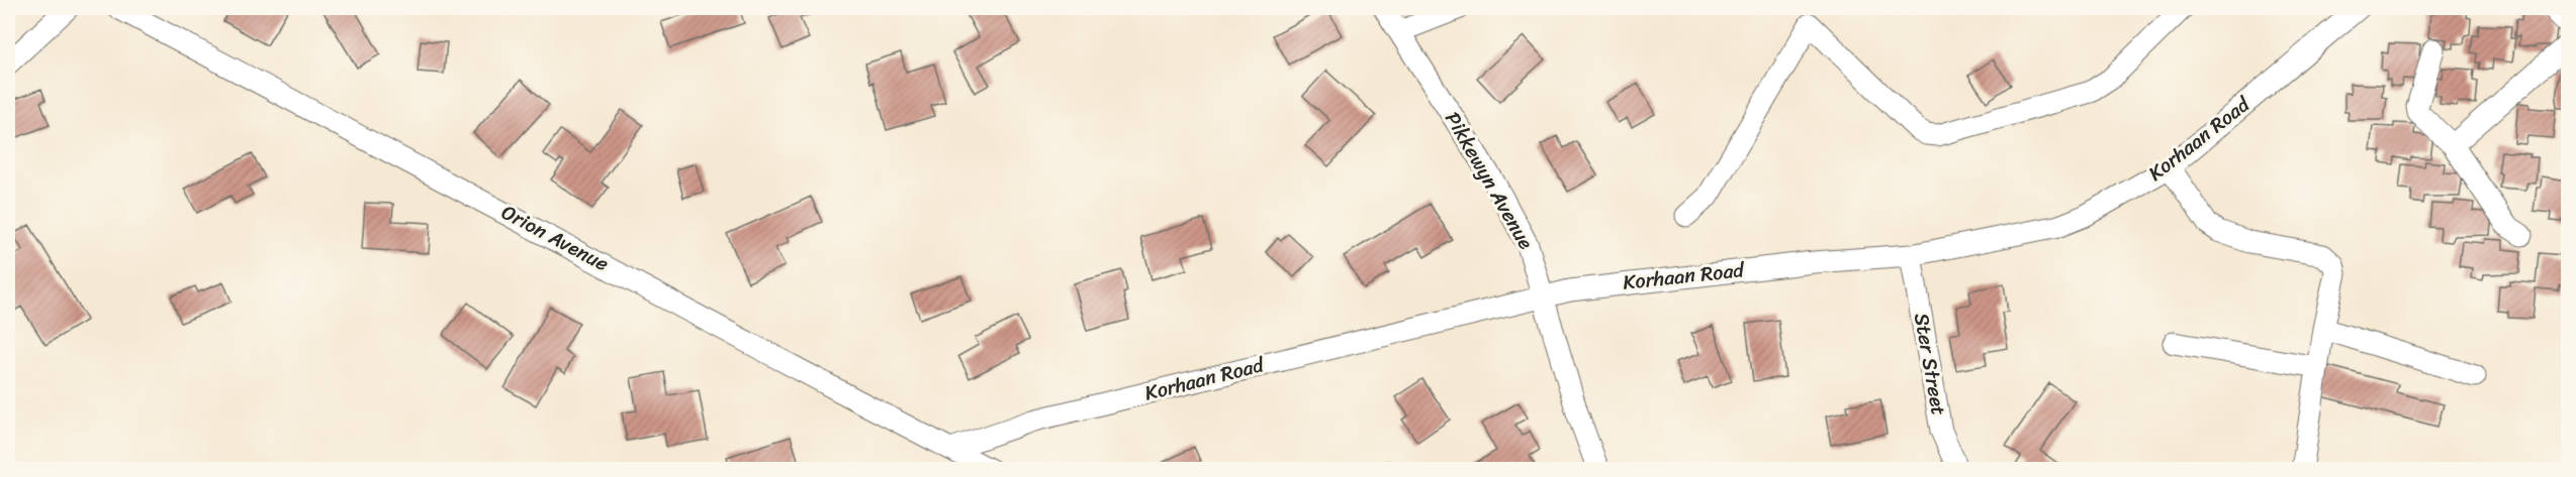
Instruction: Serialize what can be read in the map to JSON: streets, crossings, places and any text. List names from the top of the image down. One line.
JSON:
{"streets":{"street":["Korhaan Road","Pikkewyn Avenue","Orion Avenue","Ster Street"]},"crossings":[["Korhaan Road","Pikkewyn Avenue"],["Korhaan Road","Orion Avenue"],["Korhaan Road","Ster Street"]]}
